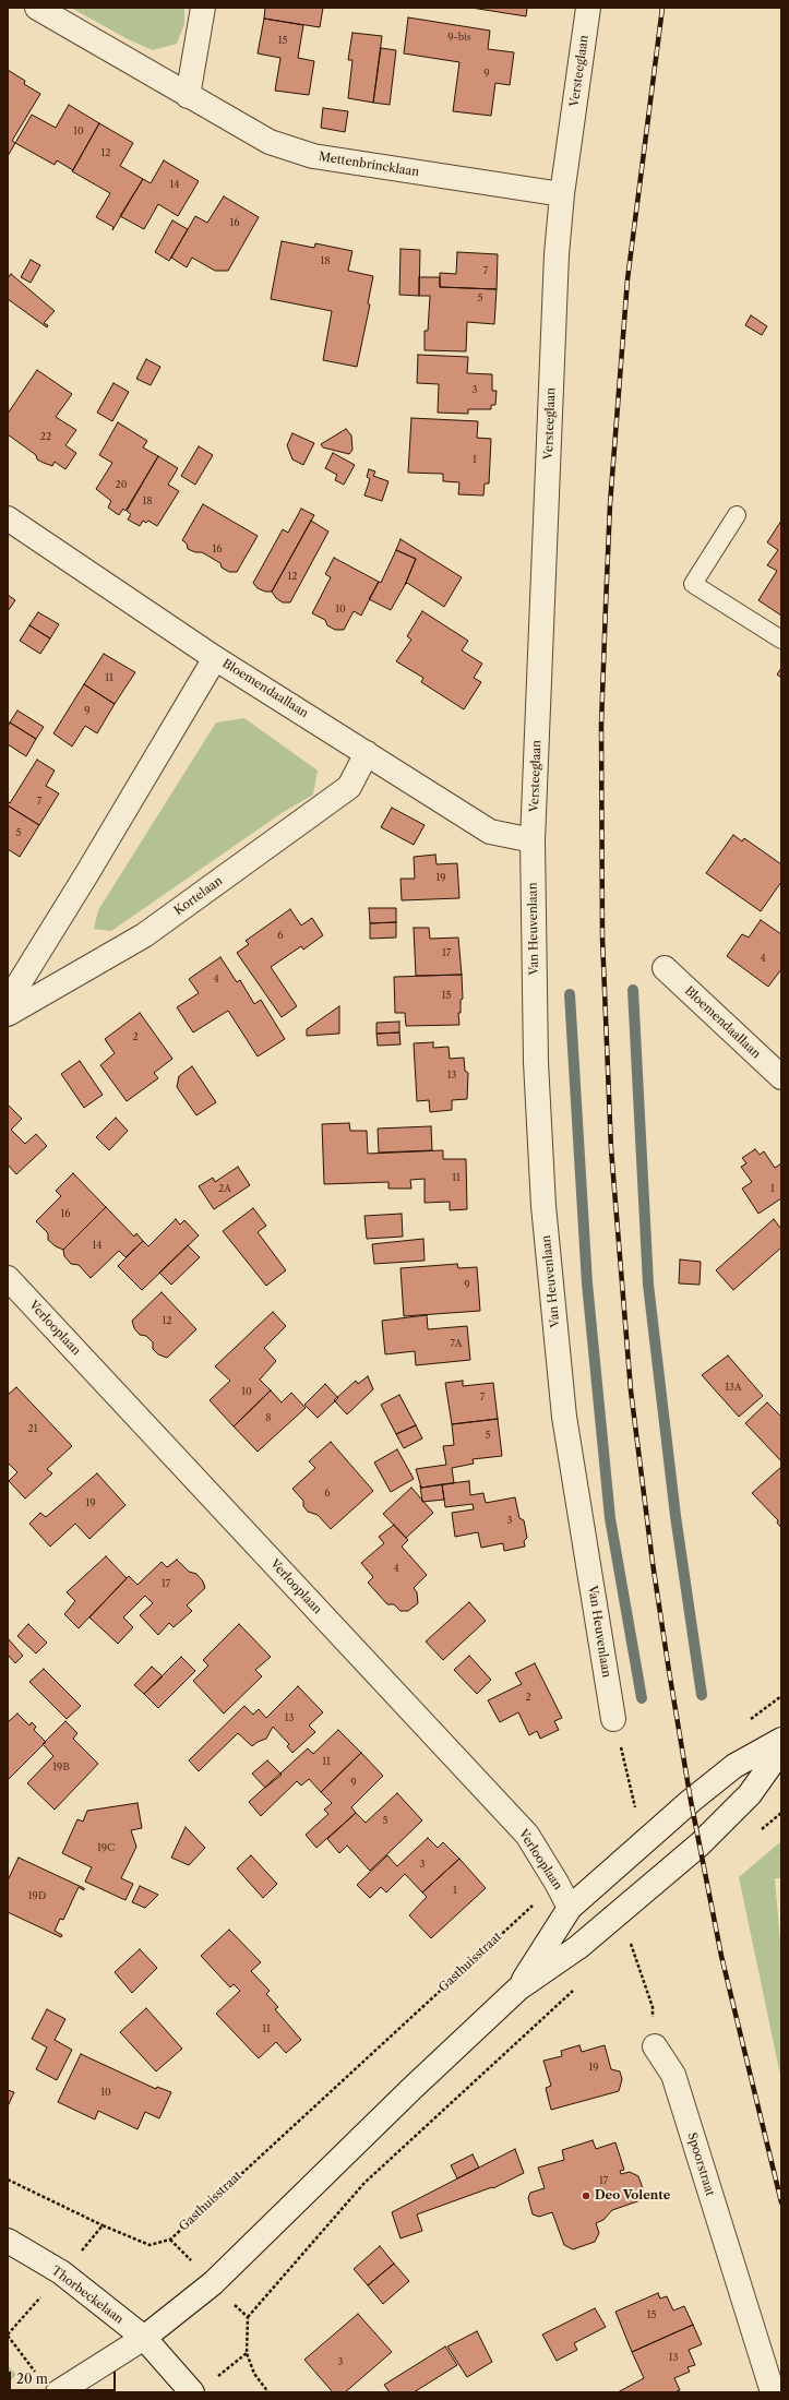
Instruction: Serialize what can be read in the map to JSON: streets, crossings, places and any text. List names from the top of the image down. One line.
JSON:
{"streets":{"street":["Versteeglaan","Mettenbrincklaan","Bloemendaallaan","Kortelaan","Van Heuvenlaan","Verlooplaan","Spoorstraat","Thorbeckelaan"],"path":["Gasthuisstraat"]},"crossings":[["Versteeglaan","Mettenbrincklaan"],["Versteeglaan","Bloemendaallaan"],["Versteeglaan","Van Heuvenlaan"],["Bloemendaallaan","Kortelaan"],["Bloemendaallaan","Van Heuvenlaan"],["Verlooplaan","Gasthuisstraat"]],"places":["Deo Volente"],"house_numbers":["9-bis","15","9","10","12","14","16","18","7","5","3","22","1","20","18","16","12","10","11","9","7","5","19","6","17","4","4","15","2","13","11","2A","1","16","14","9","12","7A","13A","10","7","8","21","5","6","19","3","4","17","2","13","11","19B","9","5","19C","3","1","19D","11","19","10","17","15","13","3"],"scale_bar":"20 m"}
